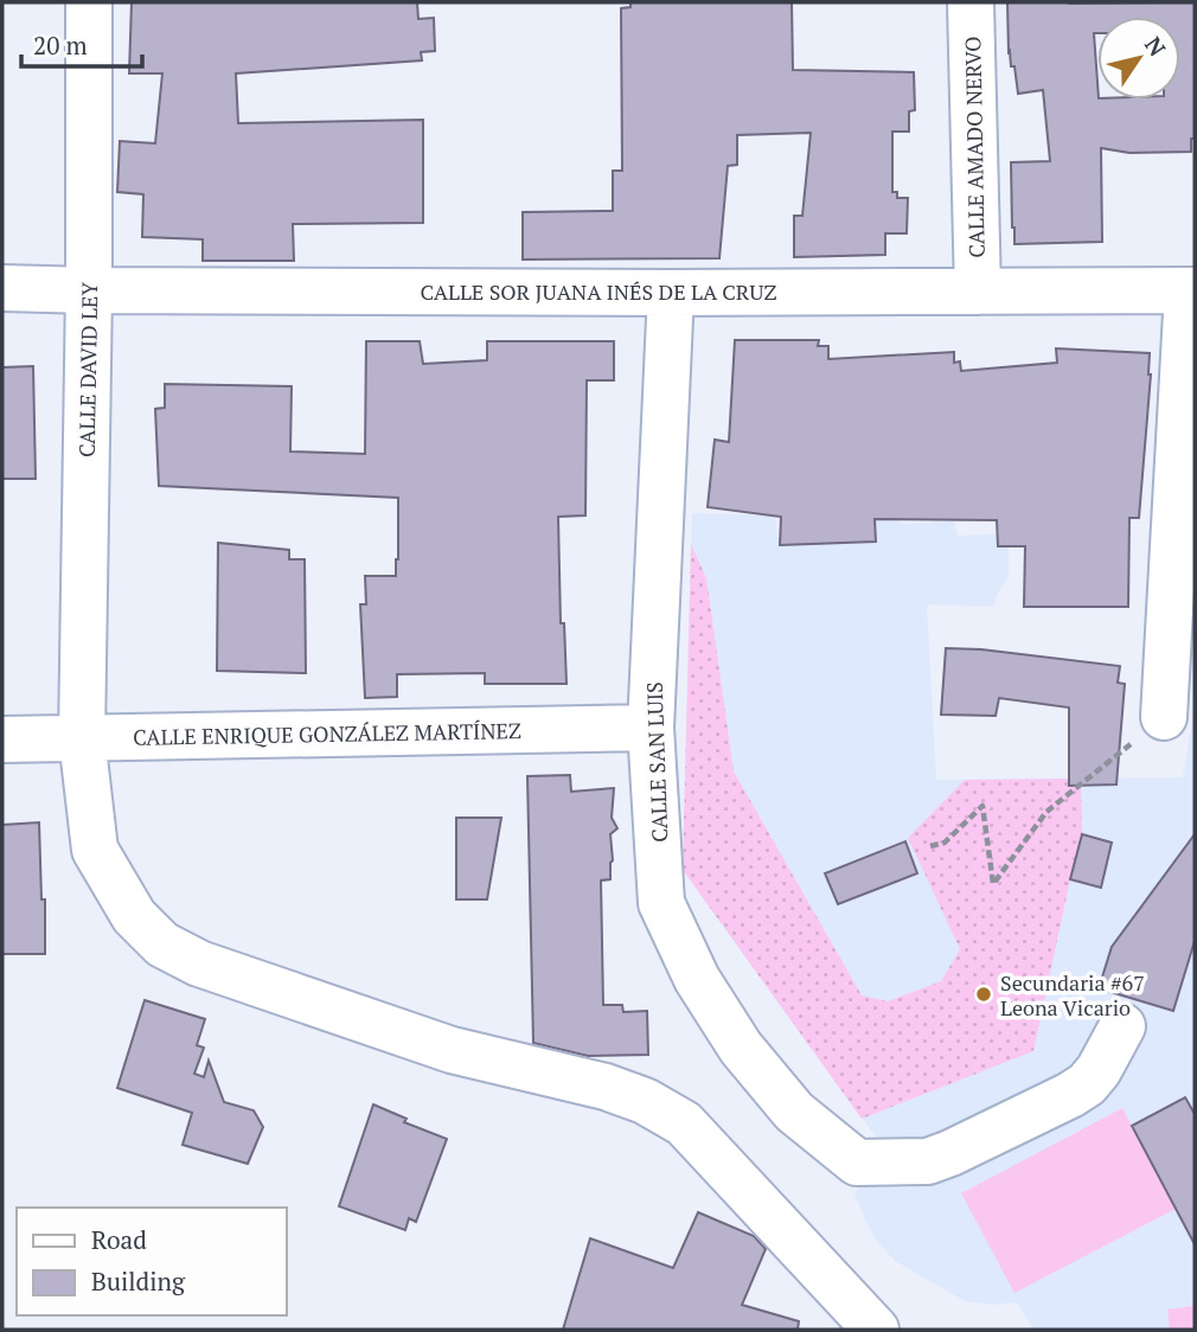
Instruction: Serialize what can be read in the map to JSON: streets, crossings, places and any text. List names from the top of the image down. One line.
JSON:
{"streets":{"street":["CALLE AMADO NERVO","CALLE SOR JUANA INÉS DE LA CRUZ","CALLE DAVID LEY","CALLE ENRIQUE GONZÁLEZ MARTÍNEZ","CALLE SAN LUIS"]},"crossings":[["CALLE AMADO NERVO","CALLE SOR JUANA INÉS DE LA CRUZ"],["CALLE SOR JUANA INÉS DE LA CRUZ","CALLE DAVID LEY"],["CALLE SOR JUANA INÉS DE LA CRUZ","CALLE SAN LUIS"],["CALLE DAVID LEY","CALLE ENRIQUE GONZÁLEZ MARTÍNEZ"],["CALLE ENRIQUE GONZÁLEZ MARTÍNEZ","CALLE SAN LUIS"]],"places":["Secundaria #67 Leona Vicario"],"legend":["Road","Building"],"scale_bar":"20 m","north":"top right"}
